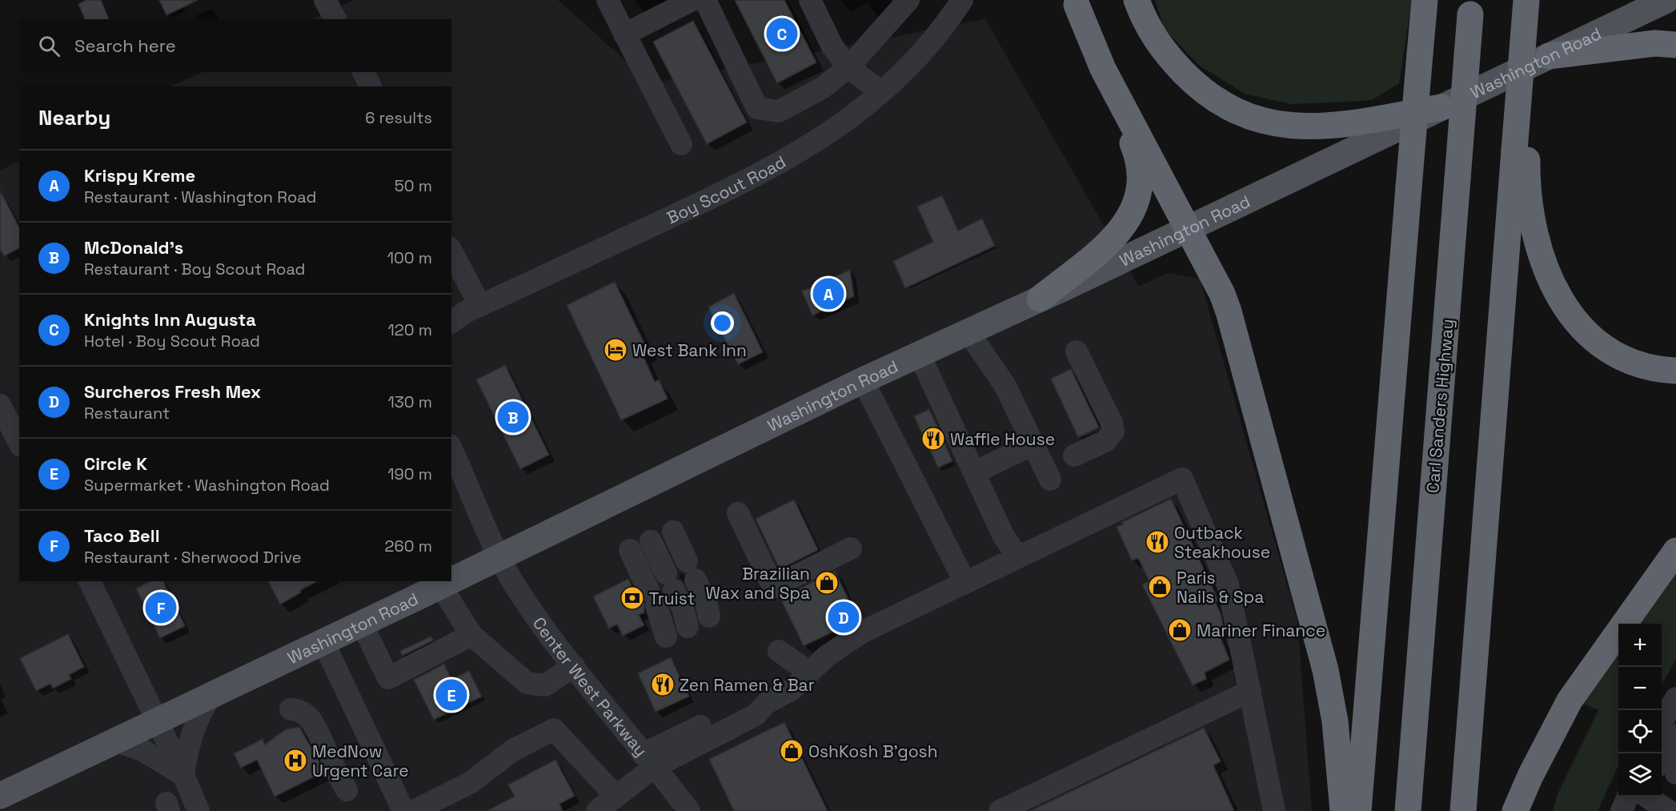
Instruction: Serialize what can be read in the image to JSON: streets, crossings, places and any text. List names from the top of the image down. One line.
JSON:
{"streets":{"highway":["Carl Sanders Highway"],"main road":["Washington Road"],"street":["Boy Scout Road","Center West Parkway"]},"crossings":[["Washington Road","Center West Parkway"]],"places":{"hotel":["West Bank Inn"],"restaurant":["Waffle House","Outback Steakhouse","Zen Ramen & Bar"],"shop":["Brazilian Wax and Spa","Paris Nails & Spa","Mariner Finance","OshKosh B'gosh"],"bank":["Truist"],"hospital":["MedNow Urgent Care"]},"page":{"pins":["C","A","B","F","D","E"],"search":"Search here","heading":["Nearby","6 results"],"list":[{"mark":"A","name":"Krispy Kreme","note":"Restaurant · Washington Road","value":"50 m"},{"mark":"B","name":"McDonald's","note":"Restaurant · Boy Scout Road","value":"100 m"},{"mark":"C","name":"Knights Inn Augusta","note":"Hotel · Boy Scout Road","value":"120 m"},{"mark":"D","name":"Surcheros Fresh Mex","note":"Restaurant","value":"130 m"},{"mark":"E","name":"Circle K","note":"Supermarket · Washington Road","value":"190 m"},{"mark":"F","name":"Taco Bell","note":"Restaurant · Sherwood Drive","value":"260 m"}],"map_buttons":["+","−"]}}
